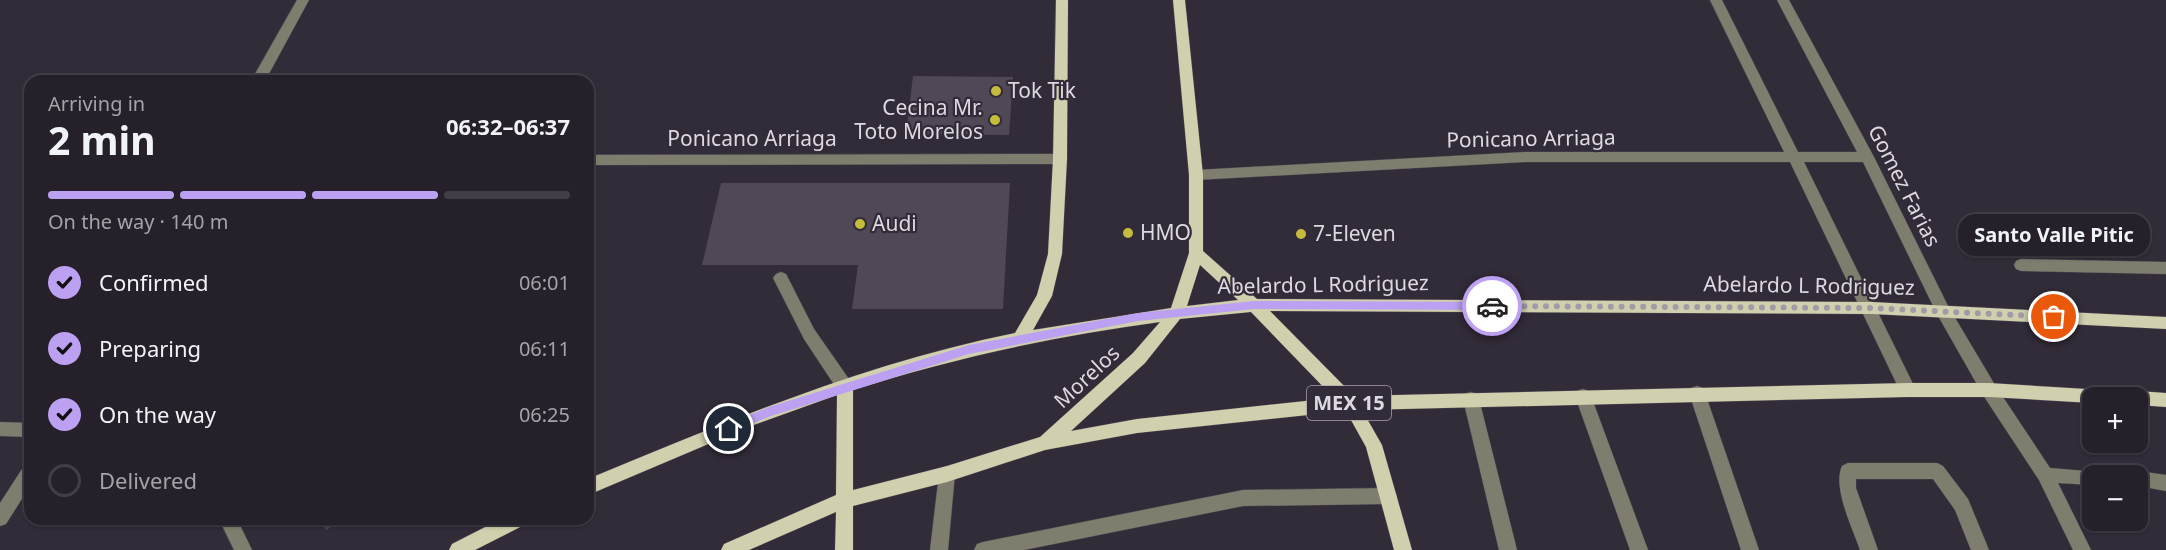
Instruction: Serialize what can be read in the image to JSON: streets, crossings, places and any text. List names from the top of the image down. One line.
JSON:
{"streets":{"main road":["Abelardo L Rodriguez","Morelos","MEX 15"],"street":["Ponicano Arriaga","Gomez Farias"]},"crossings":[["Ponicano Arriaga","Gomez Farias"],["Gomez Farias","Abelardo L Rodriguez"],["Gomez Farias","MEX 15"],["Abelardo L Rodriguez","Morelos"],["Morelos","MEX 15"]],"places":["Tok Tik","Cecina Mr. Toto Morelos","Audi","HMO","7-Eleven","Santo Valle Pitic"],"page":{"heading":["2 min","Arriving in","06:32–06:37"],"bar":"On the way · 140 m","bubble":"Santo Valle Pitic","list":[["Confirmed","06:01"],["Preparing","06:11"],["On the way","06:25"],"Delivered"],"map_buttons":["+","−"]}}
